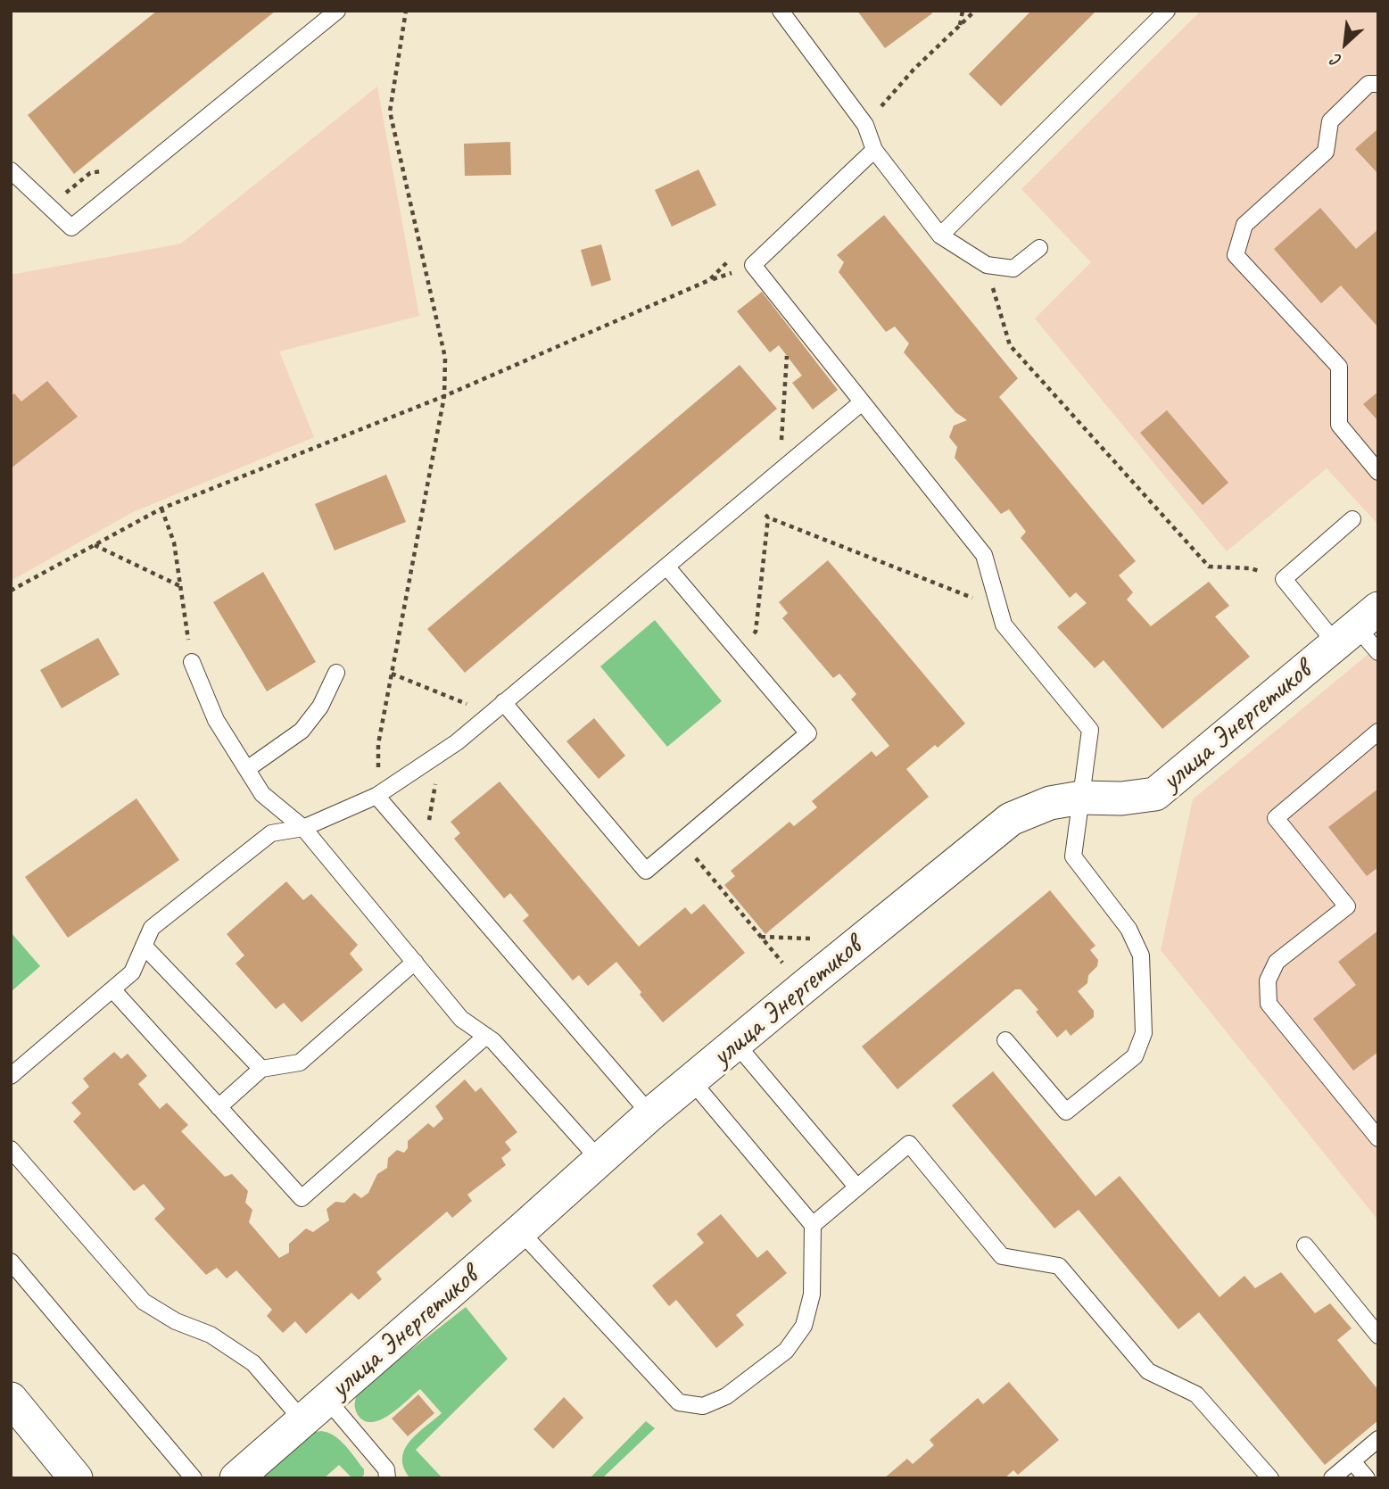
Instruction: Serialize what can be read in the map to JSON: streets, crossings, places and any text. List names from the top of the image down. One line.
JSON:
{"streets":{"street":["улица Энергетиков"]},"north":"bottom left"}
